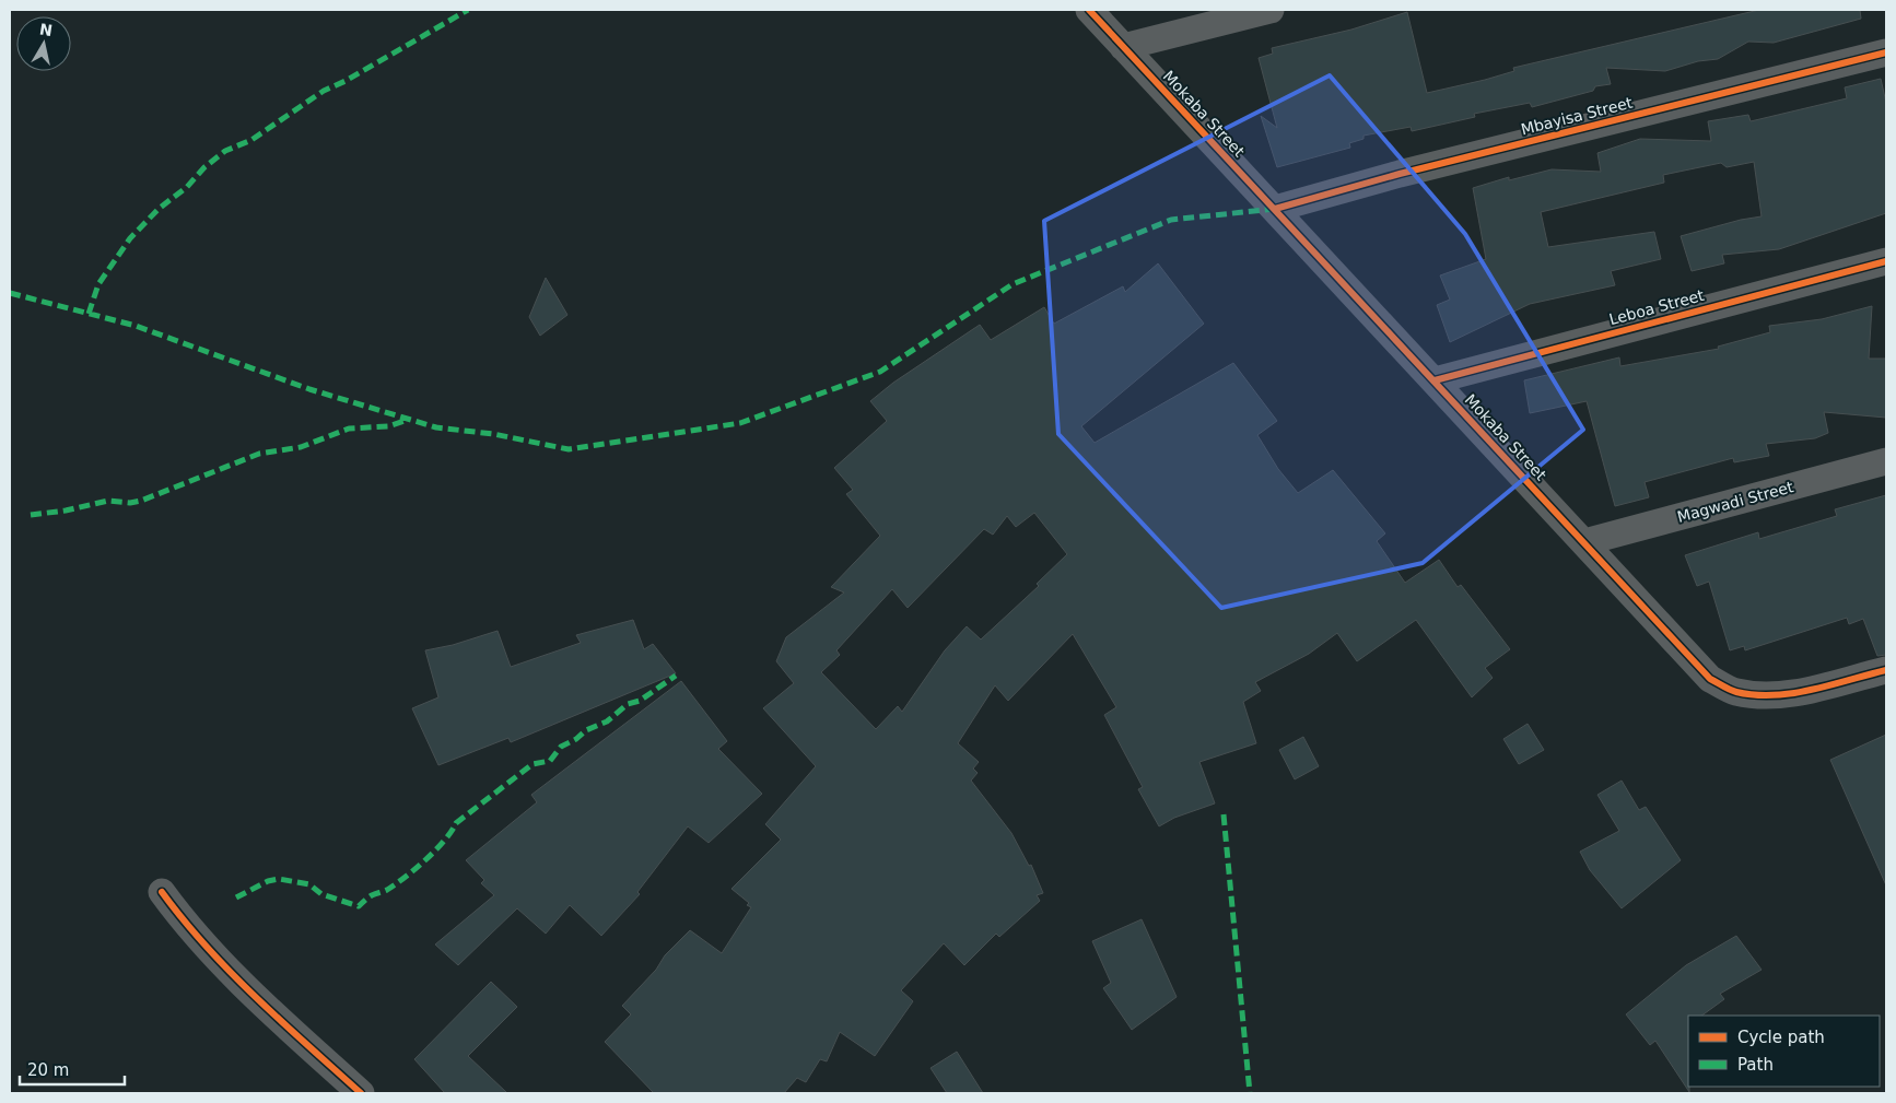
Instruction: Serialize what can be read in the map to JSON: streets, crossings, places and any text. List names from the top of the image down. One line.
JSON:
{"streets":{"street":["Mokaba Street","Mbayisa Street","Leboa Street","Magwadi Street"]},"crossings":[["Mokaba Street","Mbayisa Street"],["Mokaba Street","Leboa Street"],["Mokaba Street","Magwadi Street"]],"legend":["Cycle path","Path"],"scale_bar":"20 m","north":"top"}
